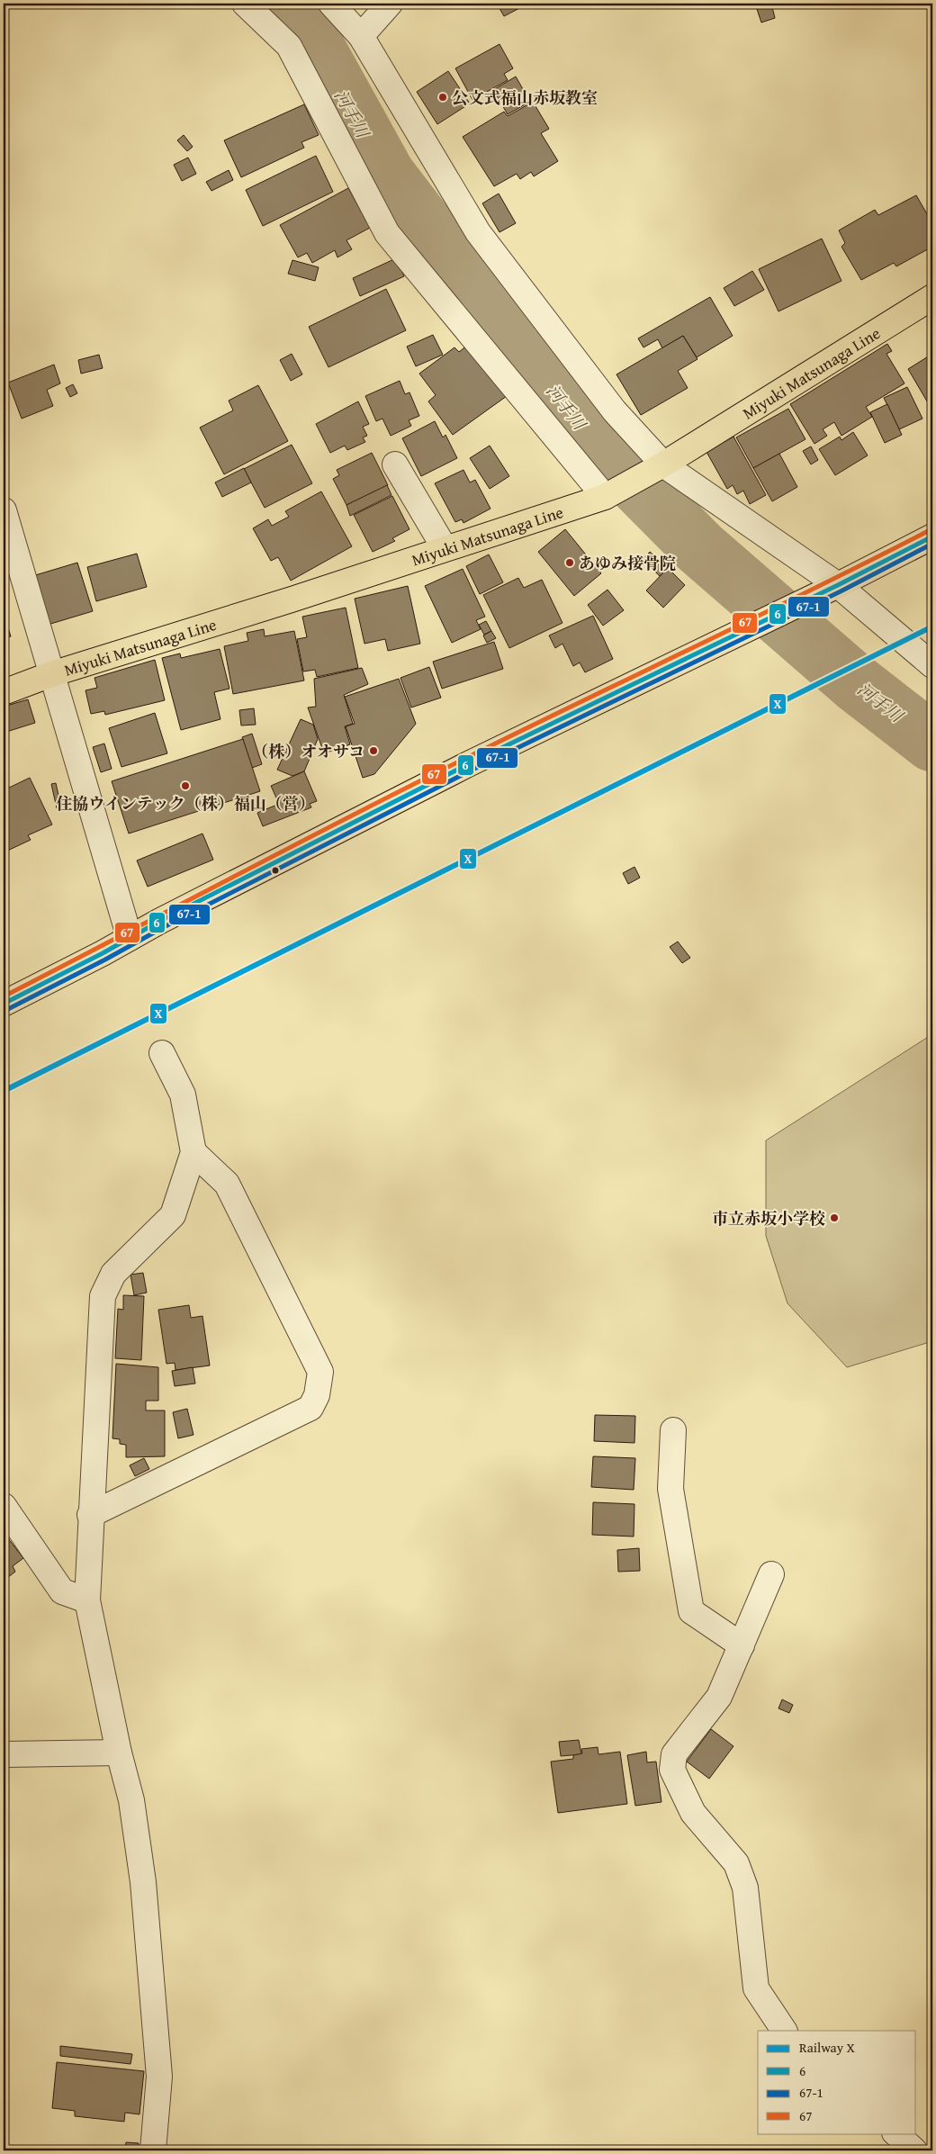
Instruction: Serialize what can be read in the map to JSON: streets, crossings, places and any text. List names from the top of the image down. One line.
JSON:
{"streets":{"main road":["Miyuki Matsunaga Line"]},"water":["河手川"],"places":["公文式福山赤坂教室","あゆみ接骨院","（株）オオサコ","住協ウインテック（株）福山（営）","市立赤坂小学校"],"lines":["transit line 67","transit line 6","transit line 67-1","rail line X"],"legend":["Railway X","6","67-1","67"]}
